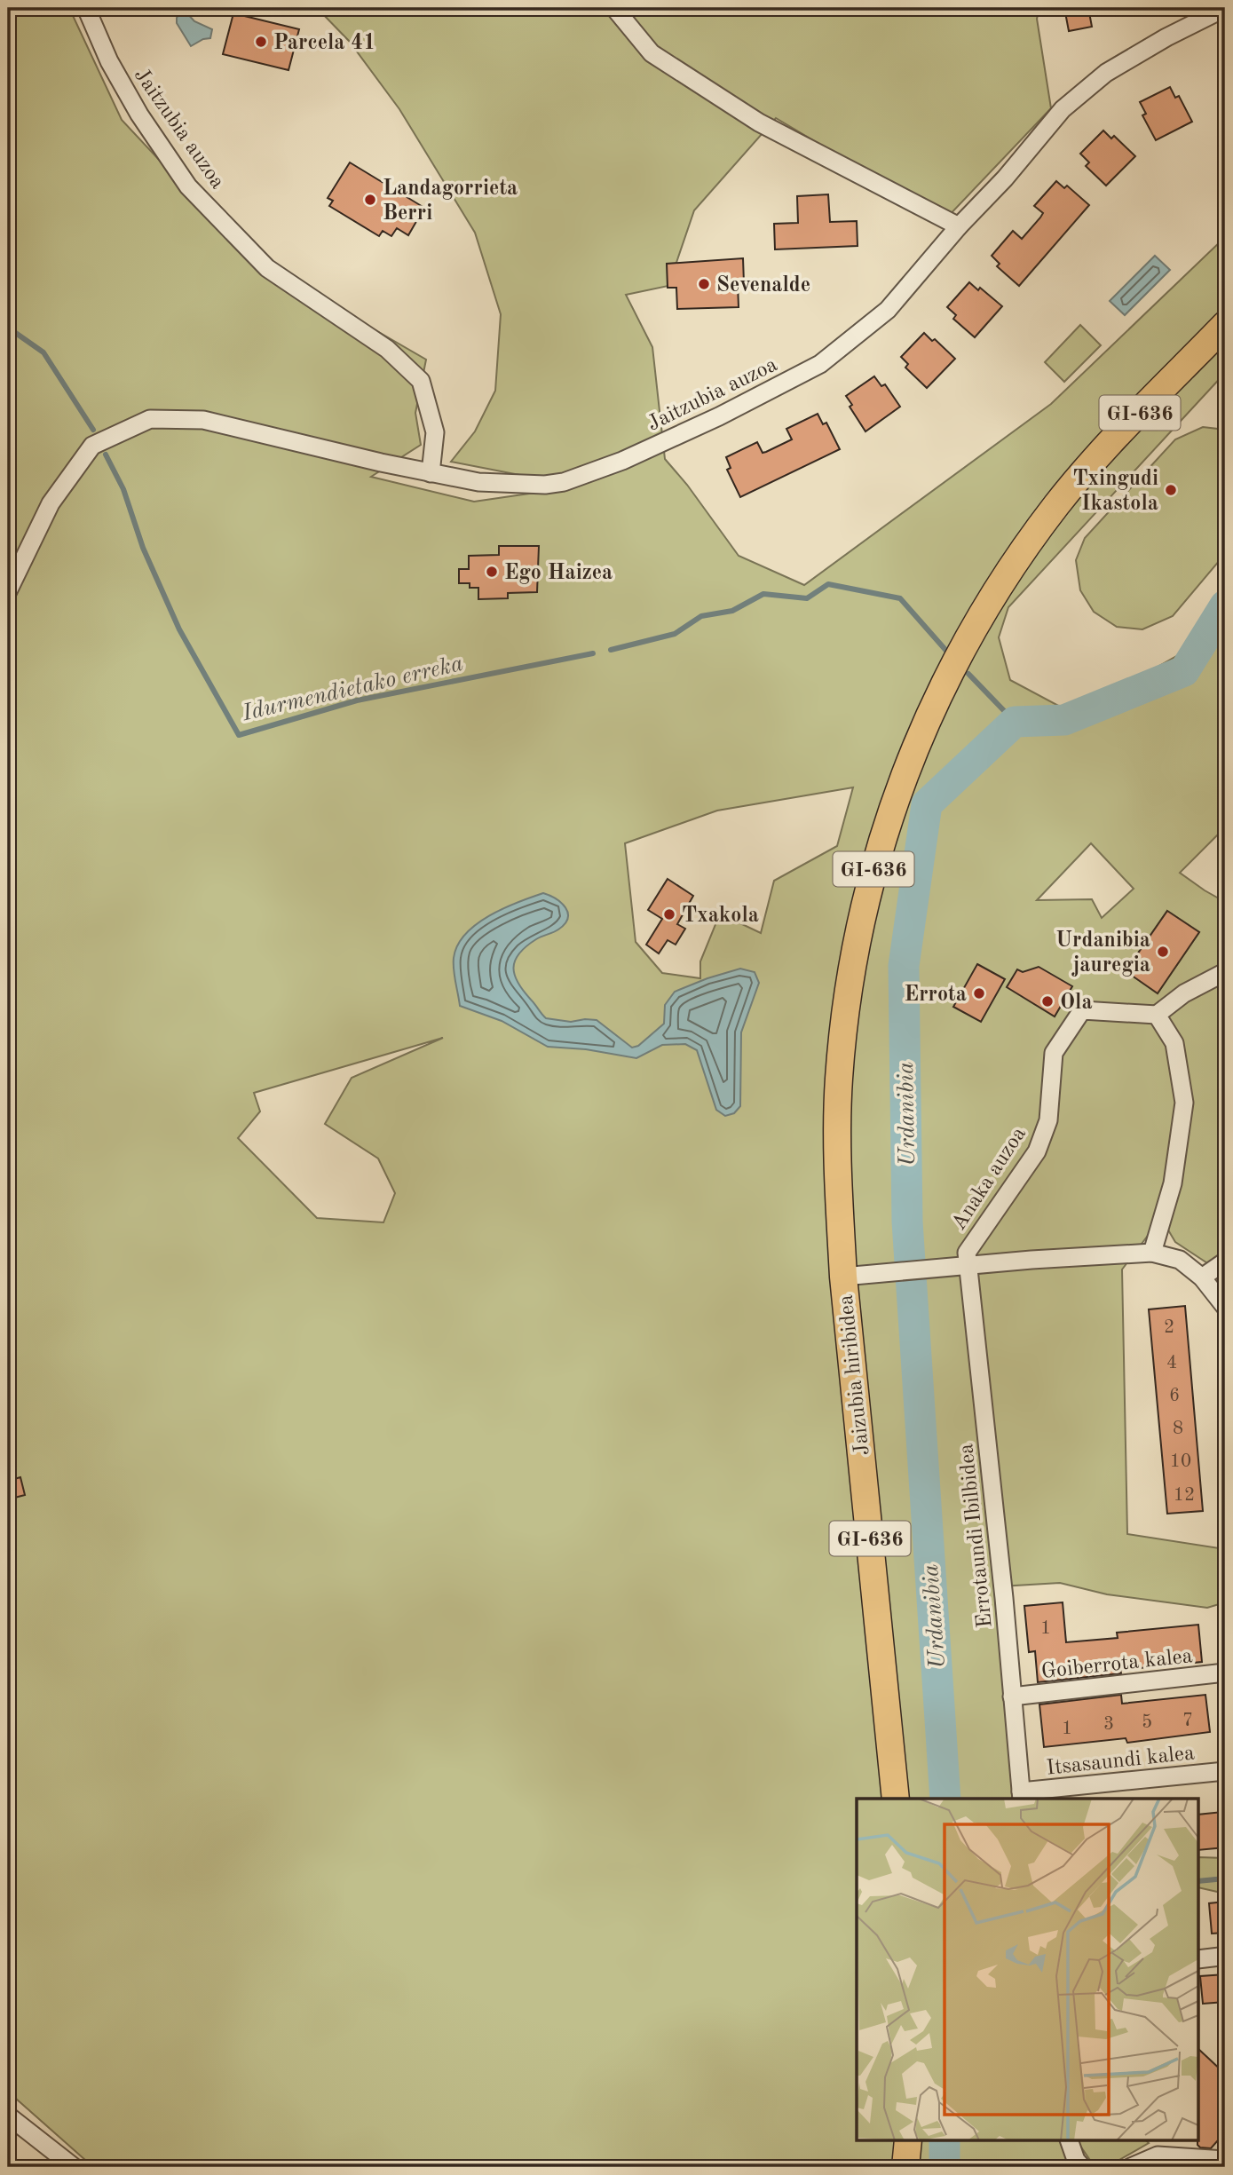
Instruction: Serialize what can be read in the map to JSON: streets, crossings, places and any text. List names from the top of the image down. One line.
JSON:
{"streets":{"main road":["GI-636","Jaizubia hiribidea"],"street":["Jaitzubia auzoa","Anaka auzoa","Errotaundi Ibilbidea","Goiberrota kalea","Itsasaundi kalea"]},"crossings":[["GI-636","Jaizubia hiribidea"],["Anaka auzoa","Jaizubia hiribidea"],["Anaka auzoa","Errotaundi Ibilbidea"],["Jaizubia hiribidea","Errotaundi Ibilbidea"],["Errotaundi Ibilbidea","Goiberrota kalea"],["Errotaundi Ibilbidea","Itsasaundi kalea"]],"water":["Idurmendietako erreka","Urdanibia"],"places":["Parcela 41","Landagorrieta Berri","Sevenalde","Txingudi Ikastola","Ego Haizea","Txakola","Urdanibia jauregia","Errota","Ola"],"house_numbers":["2","4","6","8","10","12","1","7","5","3","1"]}
